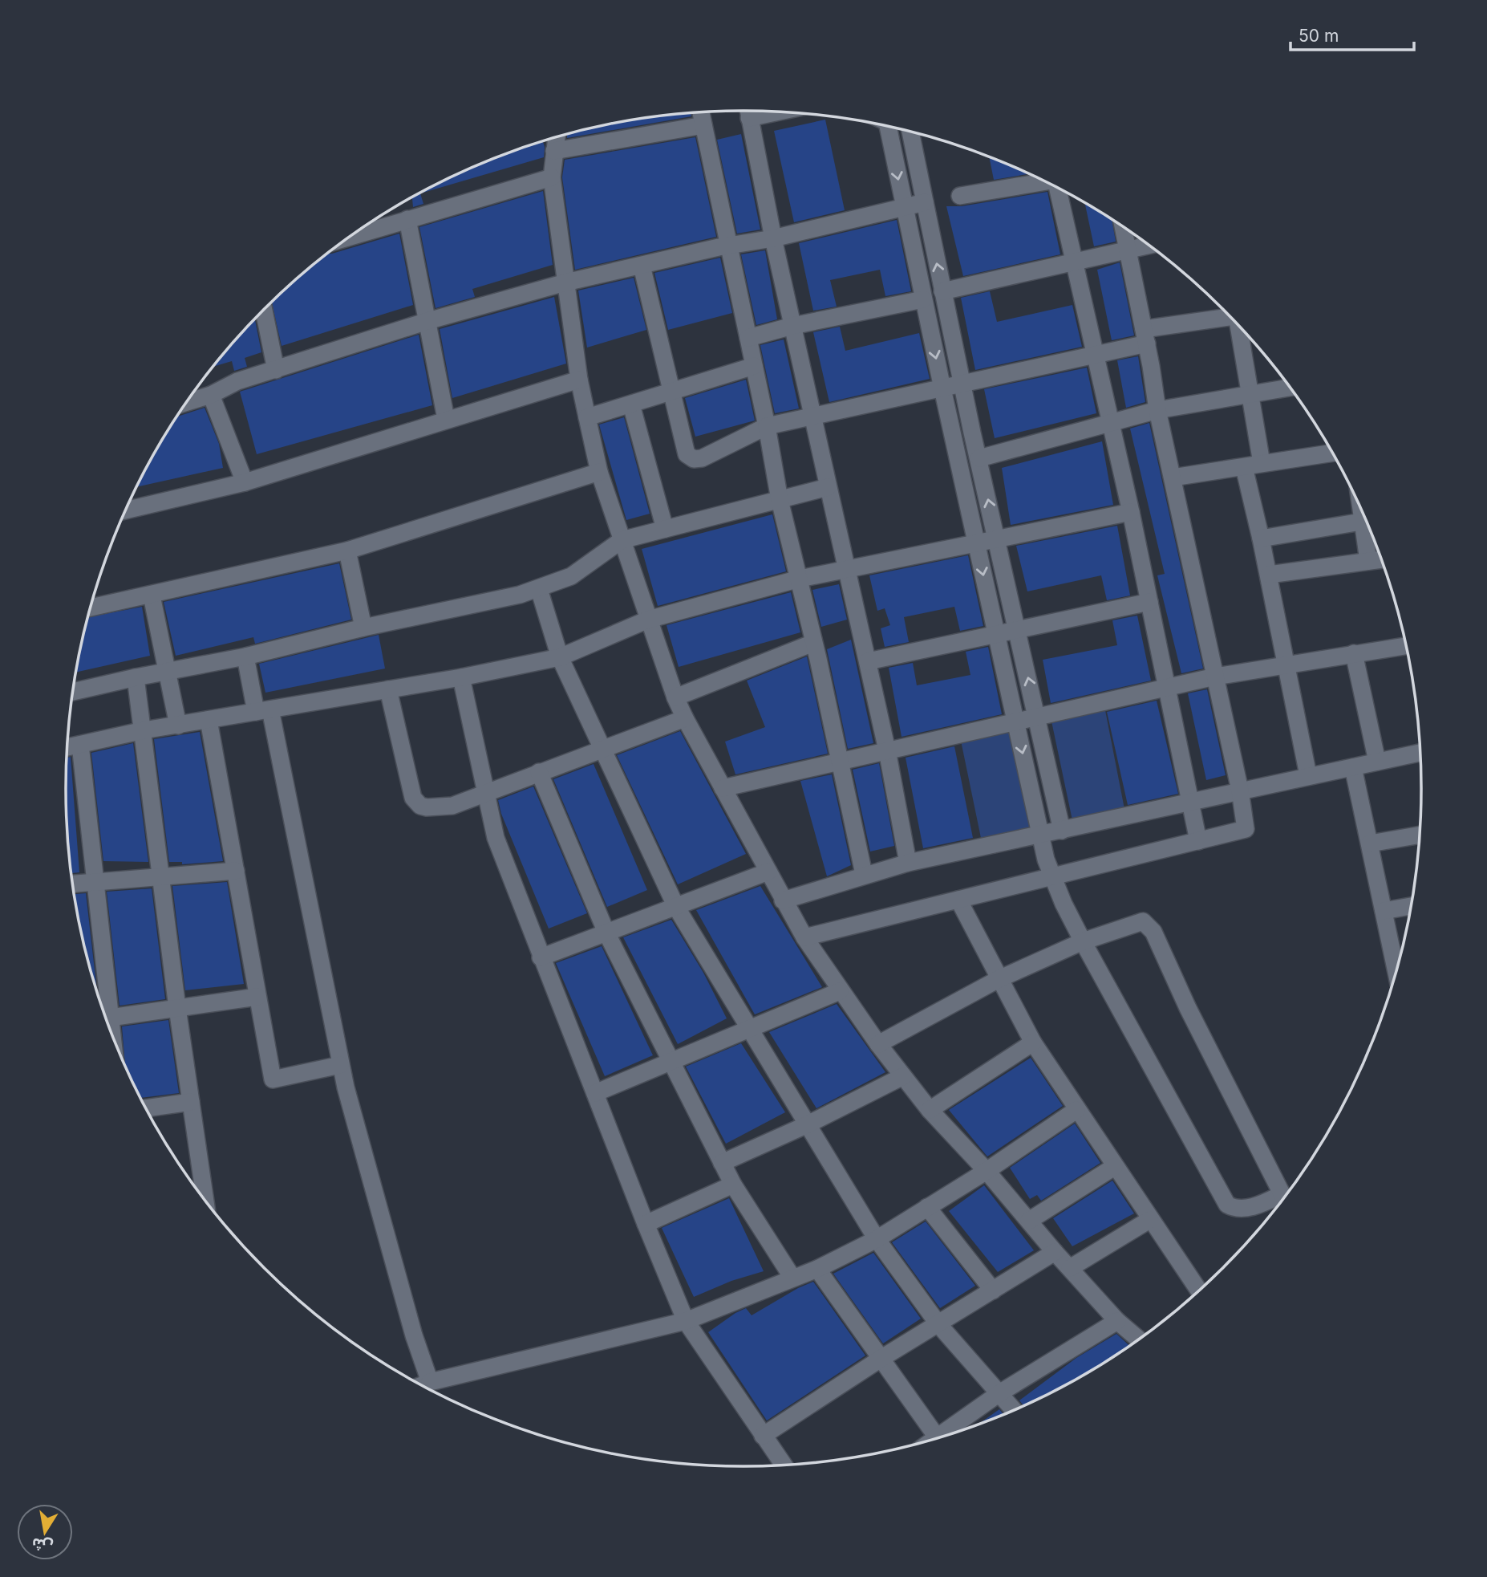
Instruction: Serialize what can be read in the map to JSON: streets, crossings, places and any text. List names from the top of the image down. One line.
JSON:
{"scale_bar":"50 m","north":"bottom"}
